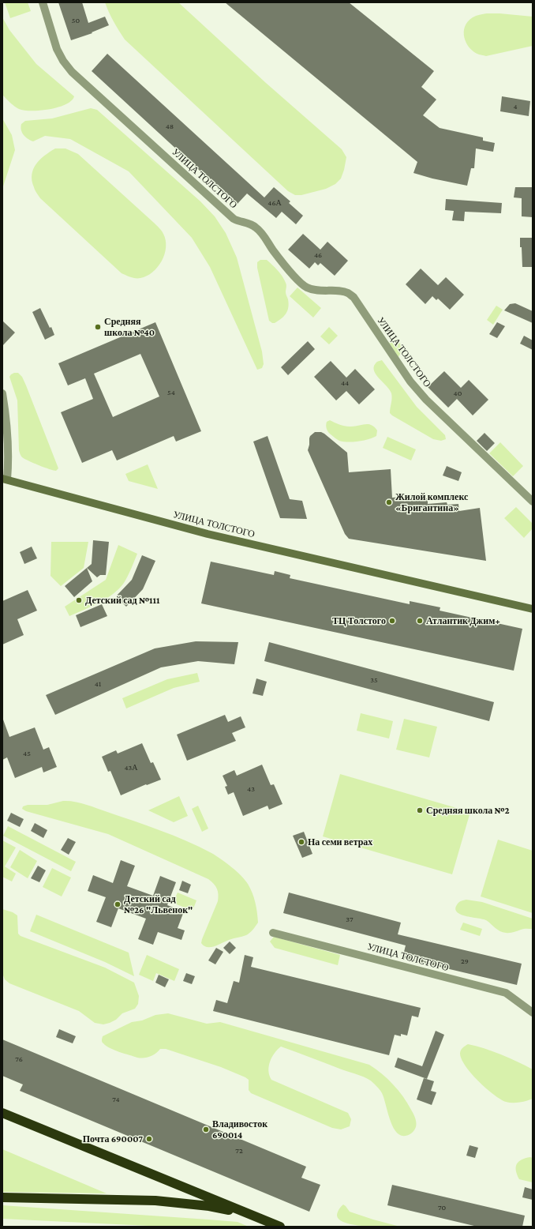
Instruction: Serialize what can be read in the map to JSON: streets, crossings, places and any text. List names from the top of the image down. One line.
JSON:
{"streets":{"main road":["УЛИЦА ТОЛСТОГО"]},"places":["Средняя школа №40","Жилой комплекс «Бригантина»","Детский сад №111","ТЦ Толстого","Атлантик Джим+","Средняя школа №2","На семи ветрах","Детский сад №26 \"Львенок\"","Владивосток 690014","Почта 690007"],"house_numbers":["50","4","48","46А","46","44","54","40","35","41","45","43А","43","37","29","76","74","72","70"]}
